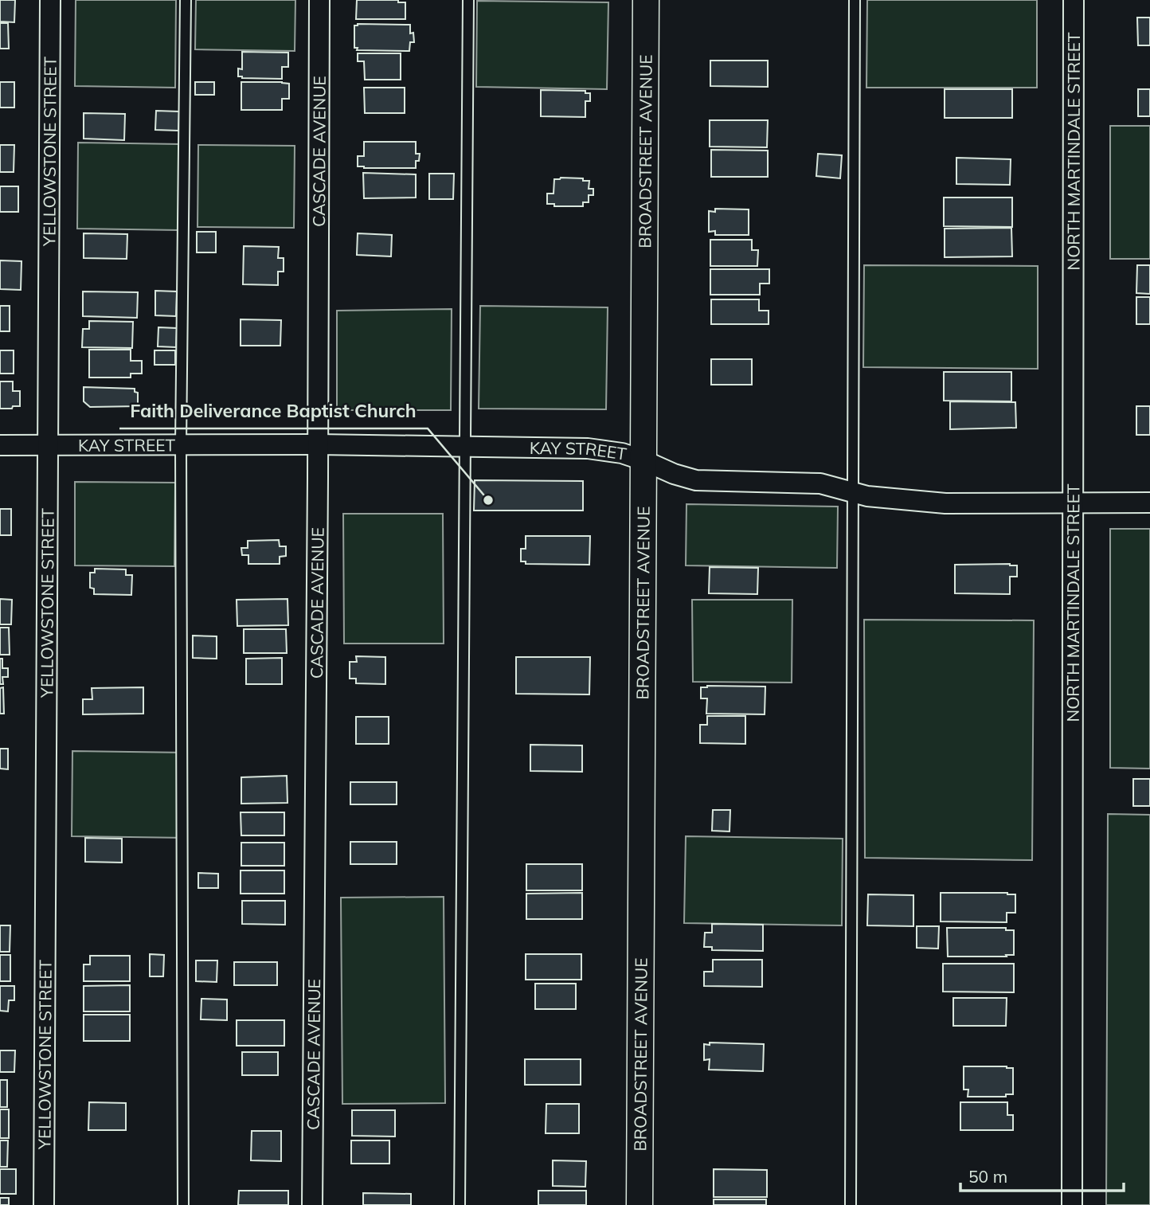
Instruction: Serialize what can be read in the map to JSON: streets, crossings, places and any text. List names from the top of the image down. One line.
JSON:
{"streets":{"street":["YELLOWSTONE STREET","CASCADE AVENUE","BROADSTREET AVENUE","NORTH MARTINDALE STREET","KAY STREET"]},"crossings":[["YELLOWSTONE STREET","KAY STREET"],["CASCADE AVENUE","KAY STREET"],["BROADSTREET AVENUE","KAY STREET"],["NORTH MARTINDALE STREET","KAY STREET"]],"places":["Faith Deliverance Baptist Church"],"scale_bar":"50 m"}
